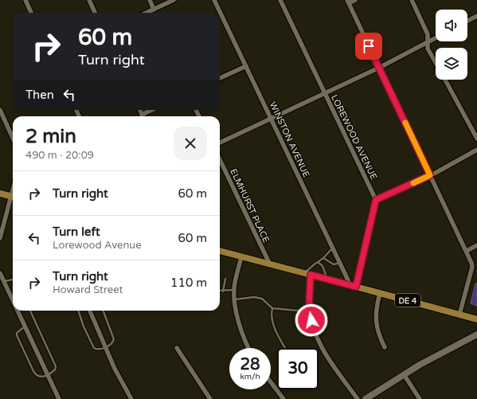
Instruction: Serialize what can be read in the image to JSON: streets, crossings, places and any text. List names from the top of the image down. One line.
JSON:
{"streets":{"main road":["DE 4"],"street":["LOREWOOD AVENUE","WINSTON AVENUE","ELMHURST PLACE"]},"crossings":[["WINSTON AVENUE","DE 4"],["ELMHURST PLACE","DE 4"]],"page":{"turn":["60 m","Turn right"],"then":"Then","heading":["2 min","490 m · 20:09"],"list":[{"name":"Turn right","value":"60 m"},{"name":"Turn left","note":"Lorewood Avenue","value":"60 m"},{"name":"Turn right","note":"Howard Street","value":"110 m"}],"speed":"28 km/h","limit":"30"}}
